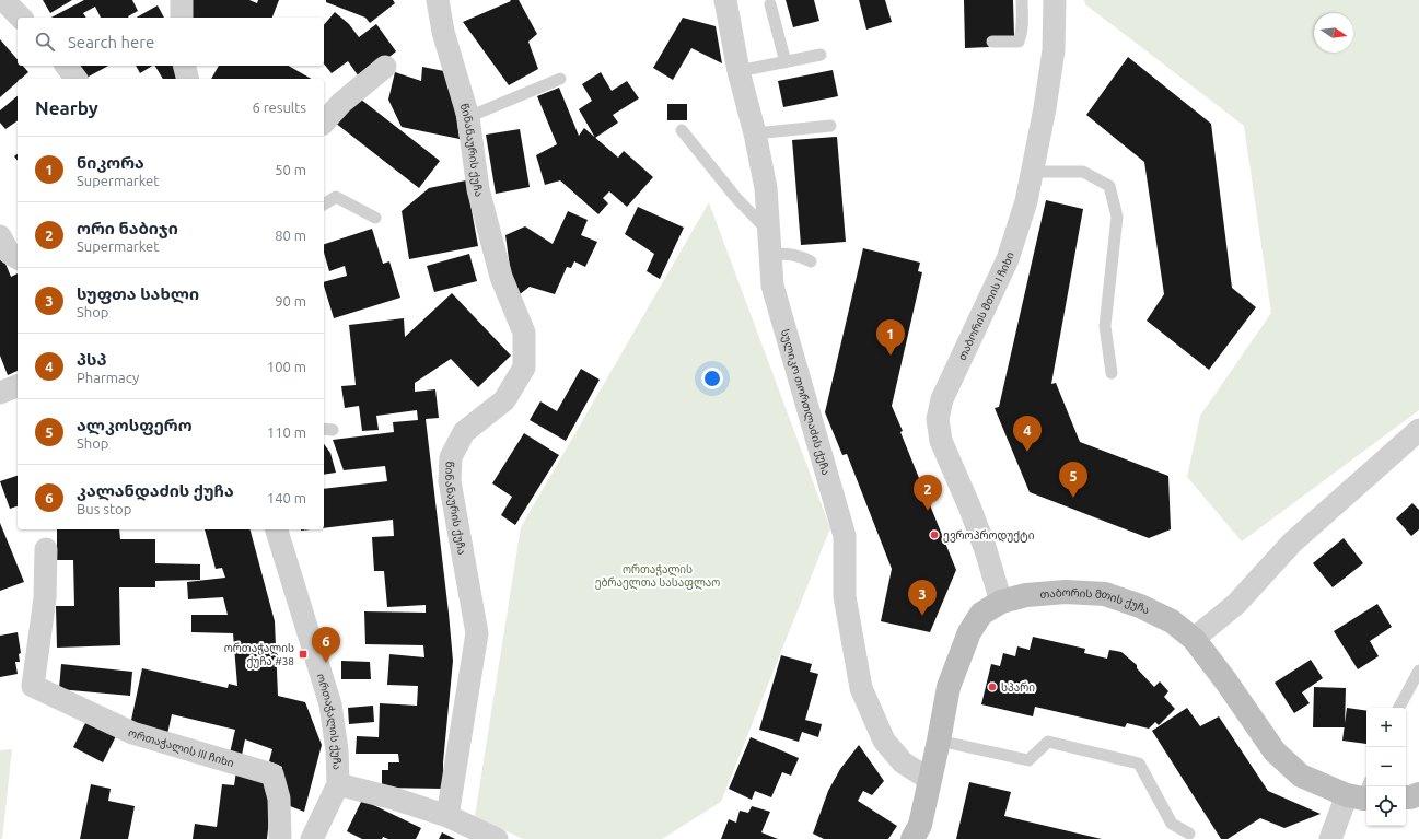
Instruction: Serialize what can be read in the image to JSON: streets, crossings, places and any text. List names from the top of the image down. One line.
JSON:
{"streets":{"main road":["თაბორის მთის ქუჩა"],"street":["წინანაურის ქუჩა","თაბორის მთის I ჩიხი","სულიკო თორთლაძის ქუჩა","ორთაჭალის ქუჩა","ორთაჭალის III ჩიხი"]},"crossings":[["თაბორის მთის I ჩიხი","თაბორის მთის ქუჩა"],["სულიკო თორთლაძის ქუჩა","თაბორის მთის ქუჩა"]],"parks":["ორთაჭალის ებრაელთა სასაფლაო"],"places":{"other":["ევროპროდუქტი","სპარი"],"transit":["ორთაჭალის ქუჩა #38"]},"north":"right","page":{"search":"Search here","heading":["Nearby","6 results"],"list":[{"mark":"1","name":"ნიკორა","note":"Supermarket","value":"50 m"},{"mark":"2","name":"ორი ნაბიჯი","note":"Supermarket","value":"80 m"},{"mark":"3","name":"სუფთა სახლი","note":"Shop","value":"90 m"},{"mark":"4","name":"პსპ","note":"Pharmacy","value":"100 m"},{"mark":"5","name":"ალკოსფერო","note":"Shop","value":"110 m"},{"mark":"6","name":"კალანდაძის ქუჩა","note":"Bus stop","value":"140 m"}],"pins":["1","4","5","2","3","6"],"map_buttons":["+","−"]}}
